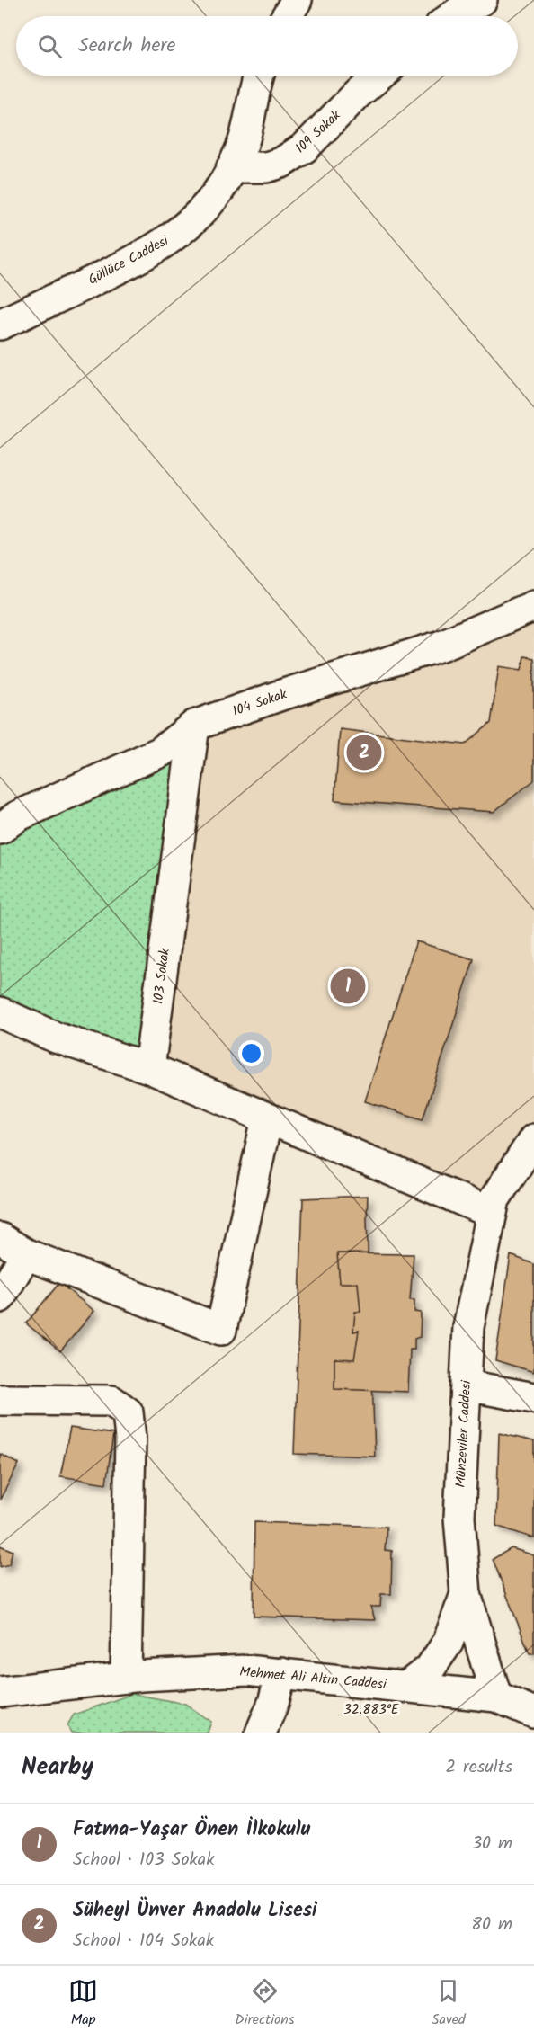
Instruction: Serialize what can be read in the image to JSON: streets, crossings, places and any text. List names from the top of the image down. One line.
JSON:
{"streets":{"street":["109 Sokak","Güllüce Caddesi","104 Sokak","103 Sokak","Münzeviler Caddesi","Mehmet Ali Altın Caddesi"]},"crossings":[["109 Sokak","Güllüce Caddesi"],["104 Sokak","103 Sokak"],["Münzeviler Caddesi","Mehmet Ali Altın Caddesi"]],"page":{"search":"Search here","pins":["2","1"],"heading":["Nearby","2 results"],"list":[{"mark":"1","name":"Fatma-Yaşar Önen İlkokulu","note":"School · 103 Sokak","value":"30 m"},{"mark":"2","name":"Süheyl Ünver Anadolu Lisesi","note":"School · 104 Sokak","value":"80 m"}],"nav":["Map","Directions","Saved"]},"coordinates":["32.883°E"]}
